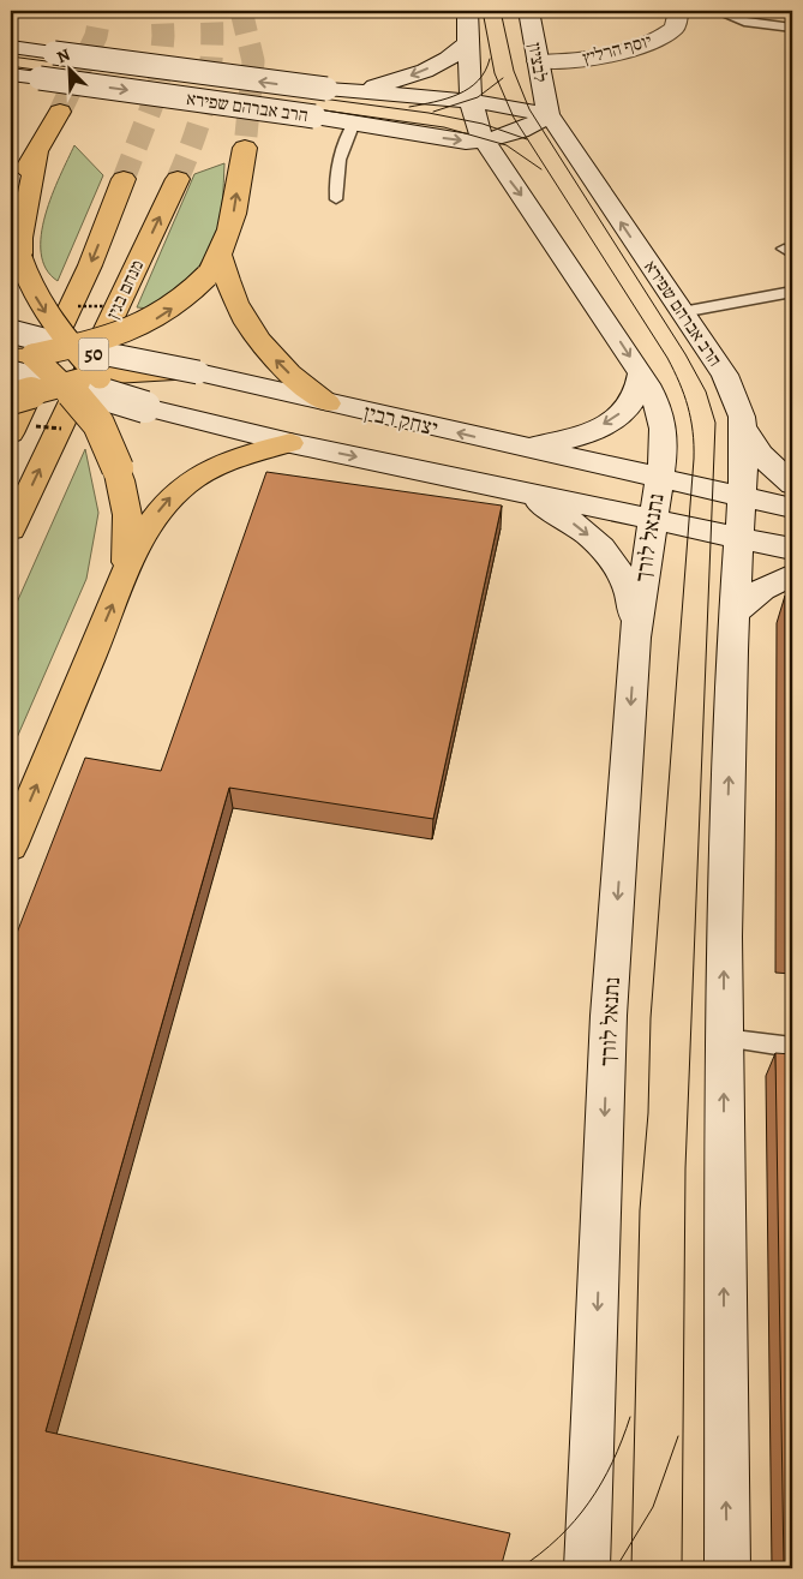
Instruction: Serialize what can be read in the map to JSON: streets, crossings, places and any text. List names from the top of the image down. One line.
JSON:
{"streets":{"highway":["מנחם בגין","50"],"street":["יוסף הרליץ","לבציון","הרב אברהם שפירא","יצחק רבין","נתנאל לורך"]},"crossings":[["יוסף הרליץ","לבציון"],["לבציון","הרב אברהם שפירא"],["הרב אברהם שפירא","יצחק רבין"],["יצחק רבין","נתנאל לורך"]],"north":"top left"}
